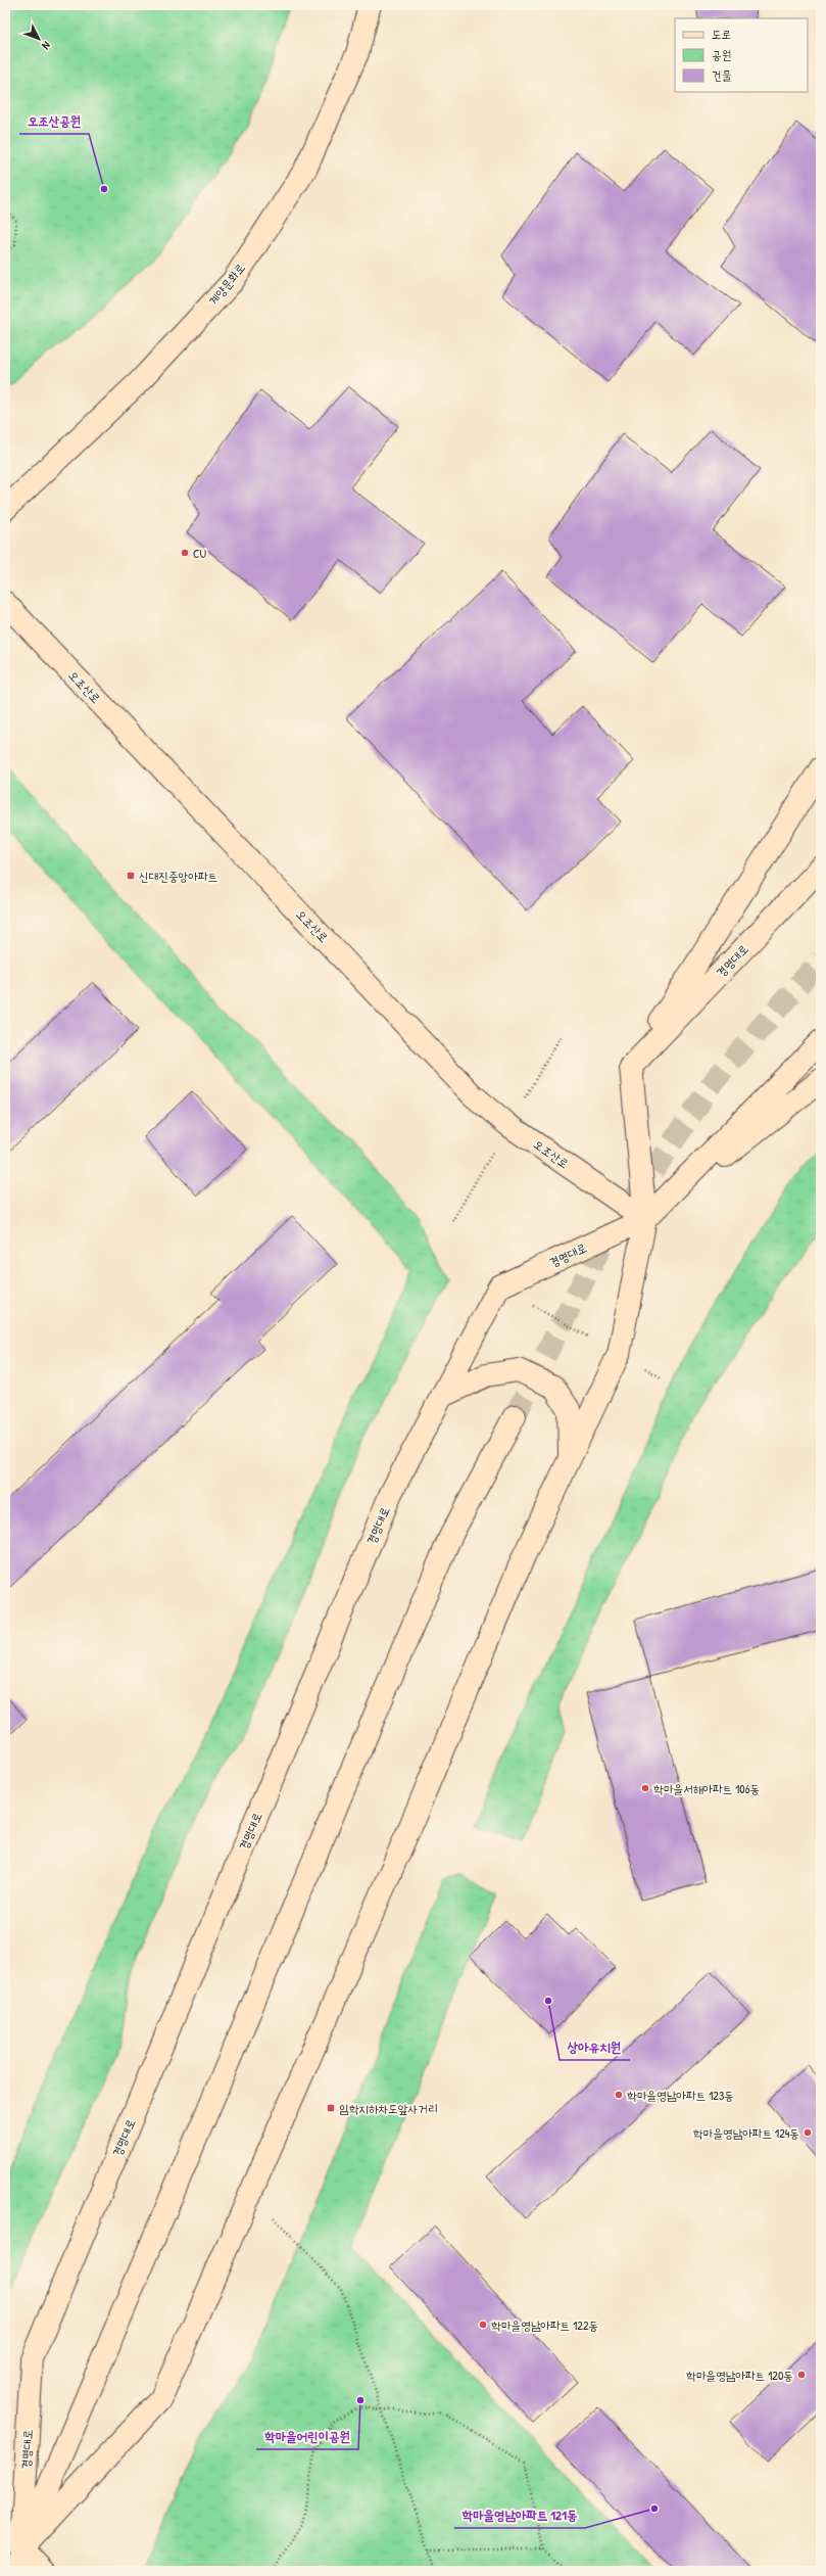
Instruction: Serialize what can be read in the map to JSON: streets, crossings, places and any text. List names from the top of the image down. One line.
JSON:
{"streets":{"street":["계양문화로","오조산로","경명대로"]},"crossings":[["오조산로","경명대로"]],"places":{"other":["오조산공원","CU","학마을서해아파트 106동","상아유치원","학마을영남아파트 123동","학마을영남아파트 124동","학마을영남아파트 122동","학마을영남아파트 120동","학마을어린이공원","학마을영남아파트 121동"],"transit":["신대진중앙아파트","임학지하차도앞사거리"]},"legend":["도로","공원","건물"],"north":"bottom right"}
